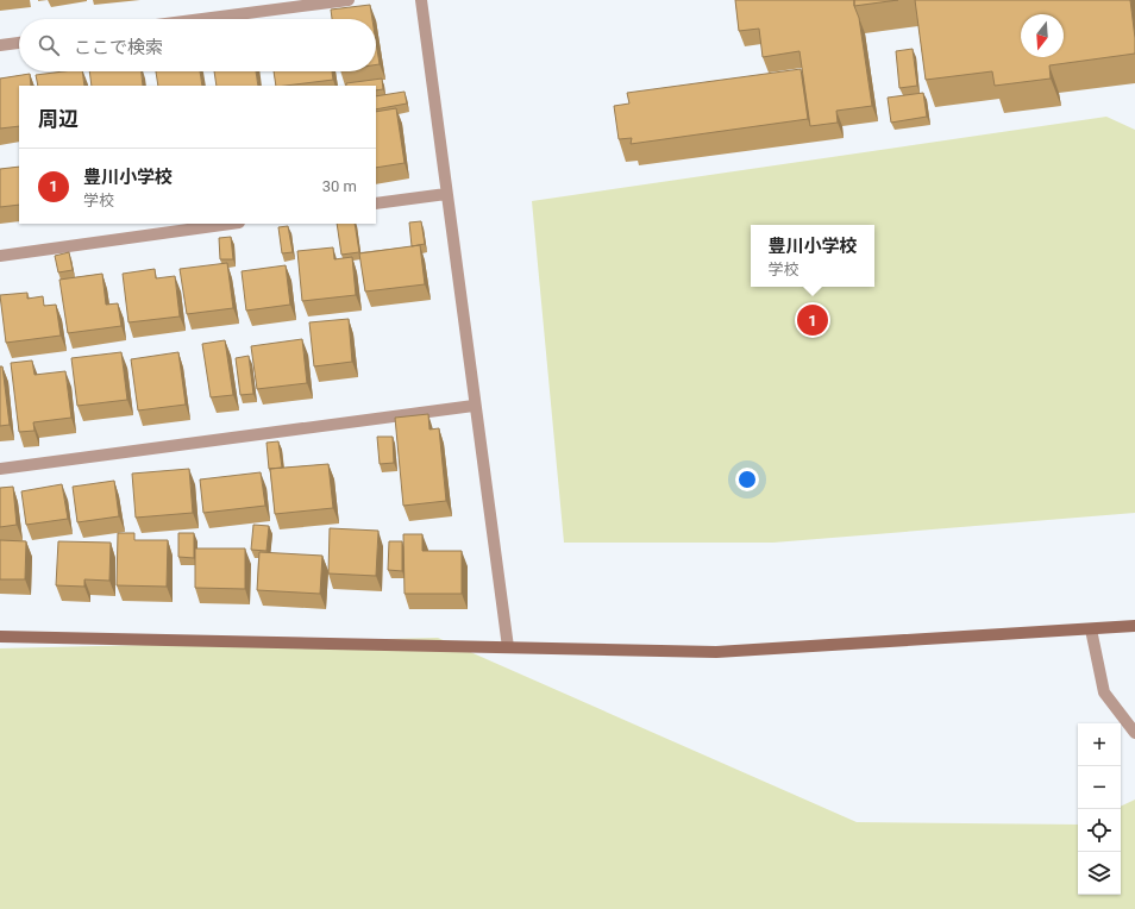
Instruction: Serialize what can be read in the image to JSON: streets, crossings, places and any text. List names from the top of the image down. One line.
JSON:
{"north":"bottom","page":{"search":"ここで検索","heading":"周辺","list":[{"mark":"1","name":"豊川小学校","note":"学校","value":"30 m"}],"popup":["豊川小学校","学校"],"pins":"1","map_buttons":["+","−"]}}
